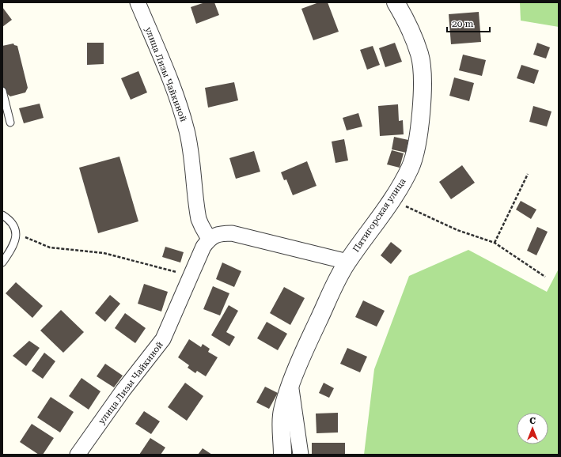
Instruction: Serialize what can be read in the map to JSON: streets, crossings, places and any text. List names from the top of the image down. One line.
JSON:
{"streets":{"street":["улица Лизы Чайкиной","Пятигорская улица"]},"scale_bar":"20 m","north":"top"}
